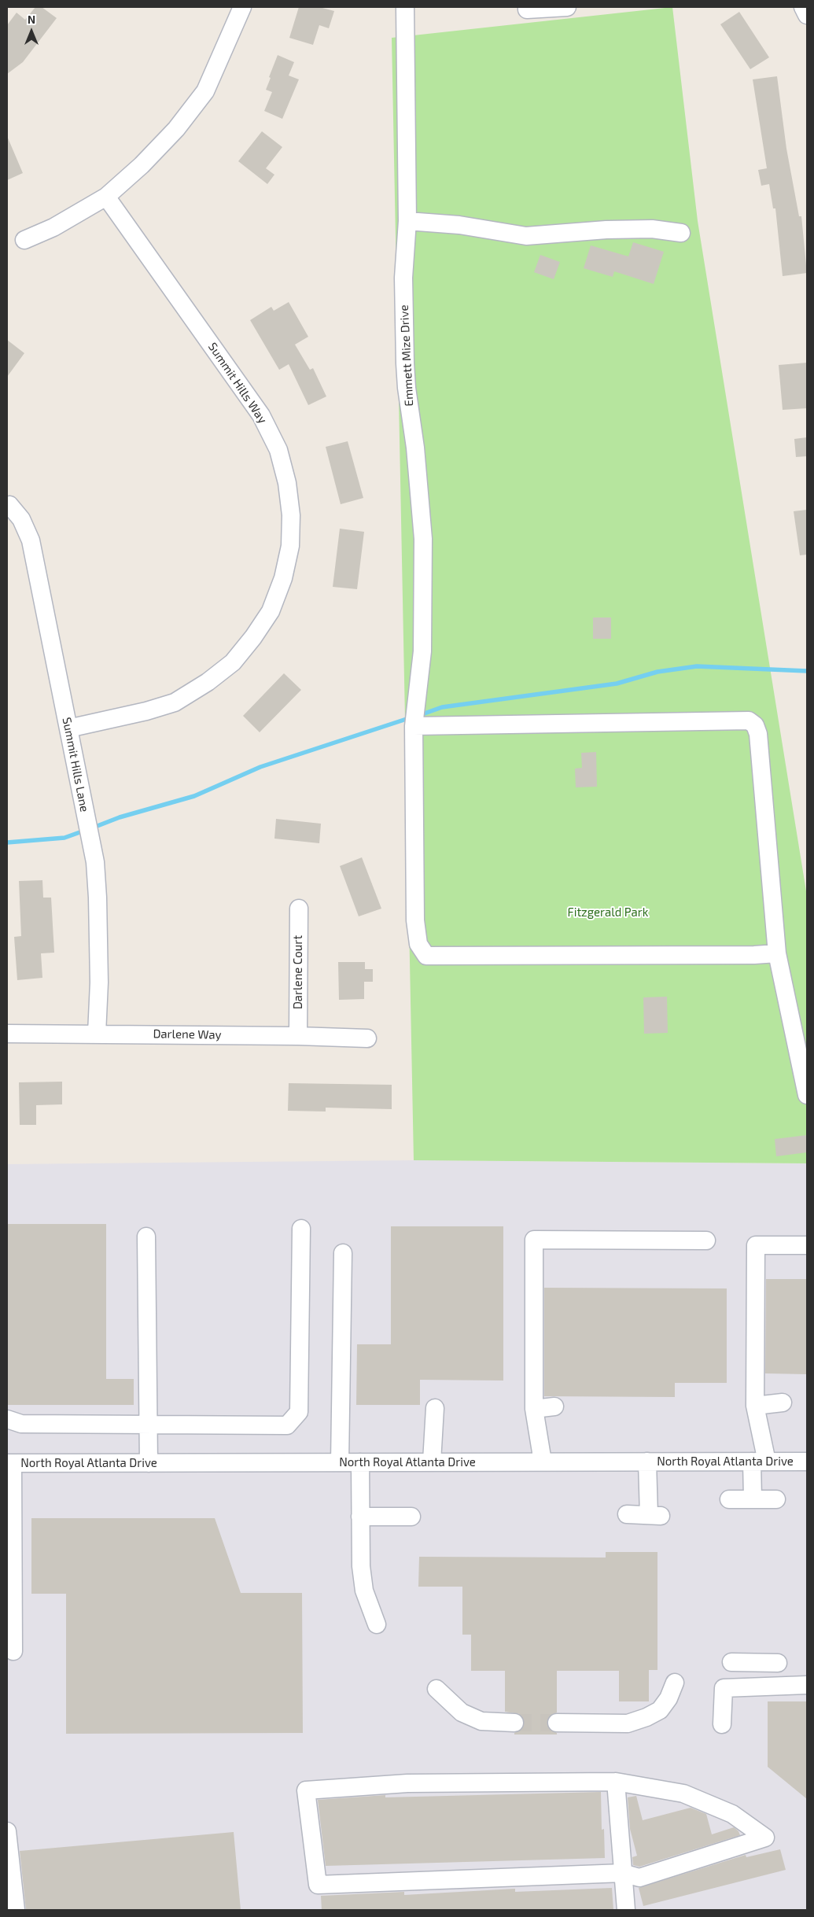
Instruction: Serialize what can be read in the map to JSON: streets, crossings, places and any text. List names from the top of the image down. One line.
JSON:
{"streets":{"street":["Emmett Mize Drive","Summit Hills Way","Summit Hills Lane","Darlene Court","Darlene Way","North Royal Atlanta Drive"]},"crossings":[["Summit Hills Way","Summit Hills Lane"],["Summit Hills Lane","Darlene Way"],["Darlene Court","Darlene Way"]],"parks":["Fitzgerald Park"],"north":"top"}
